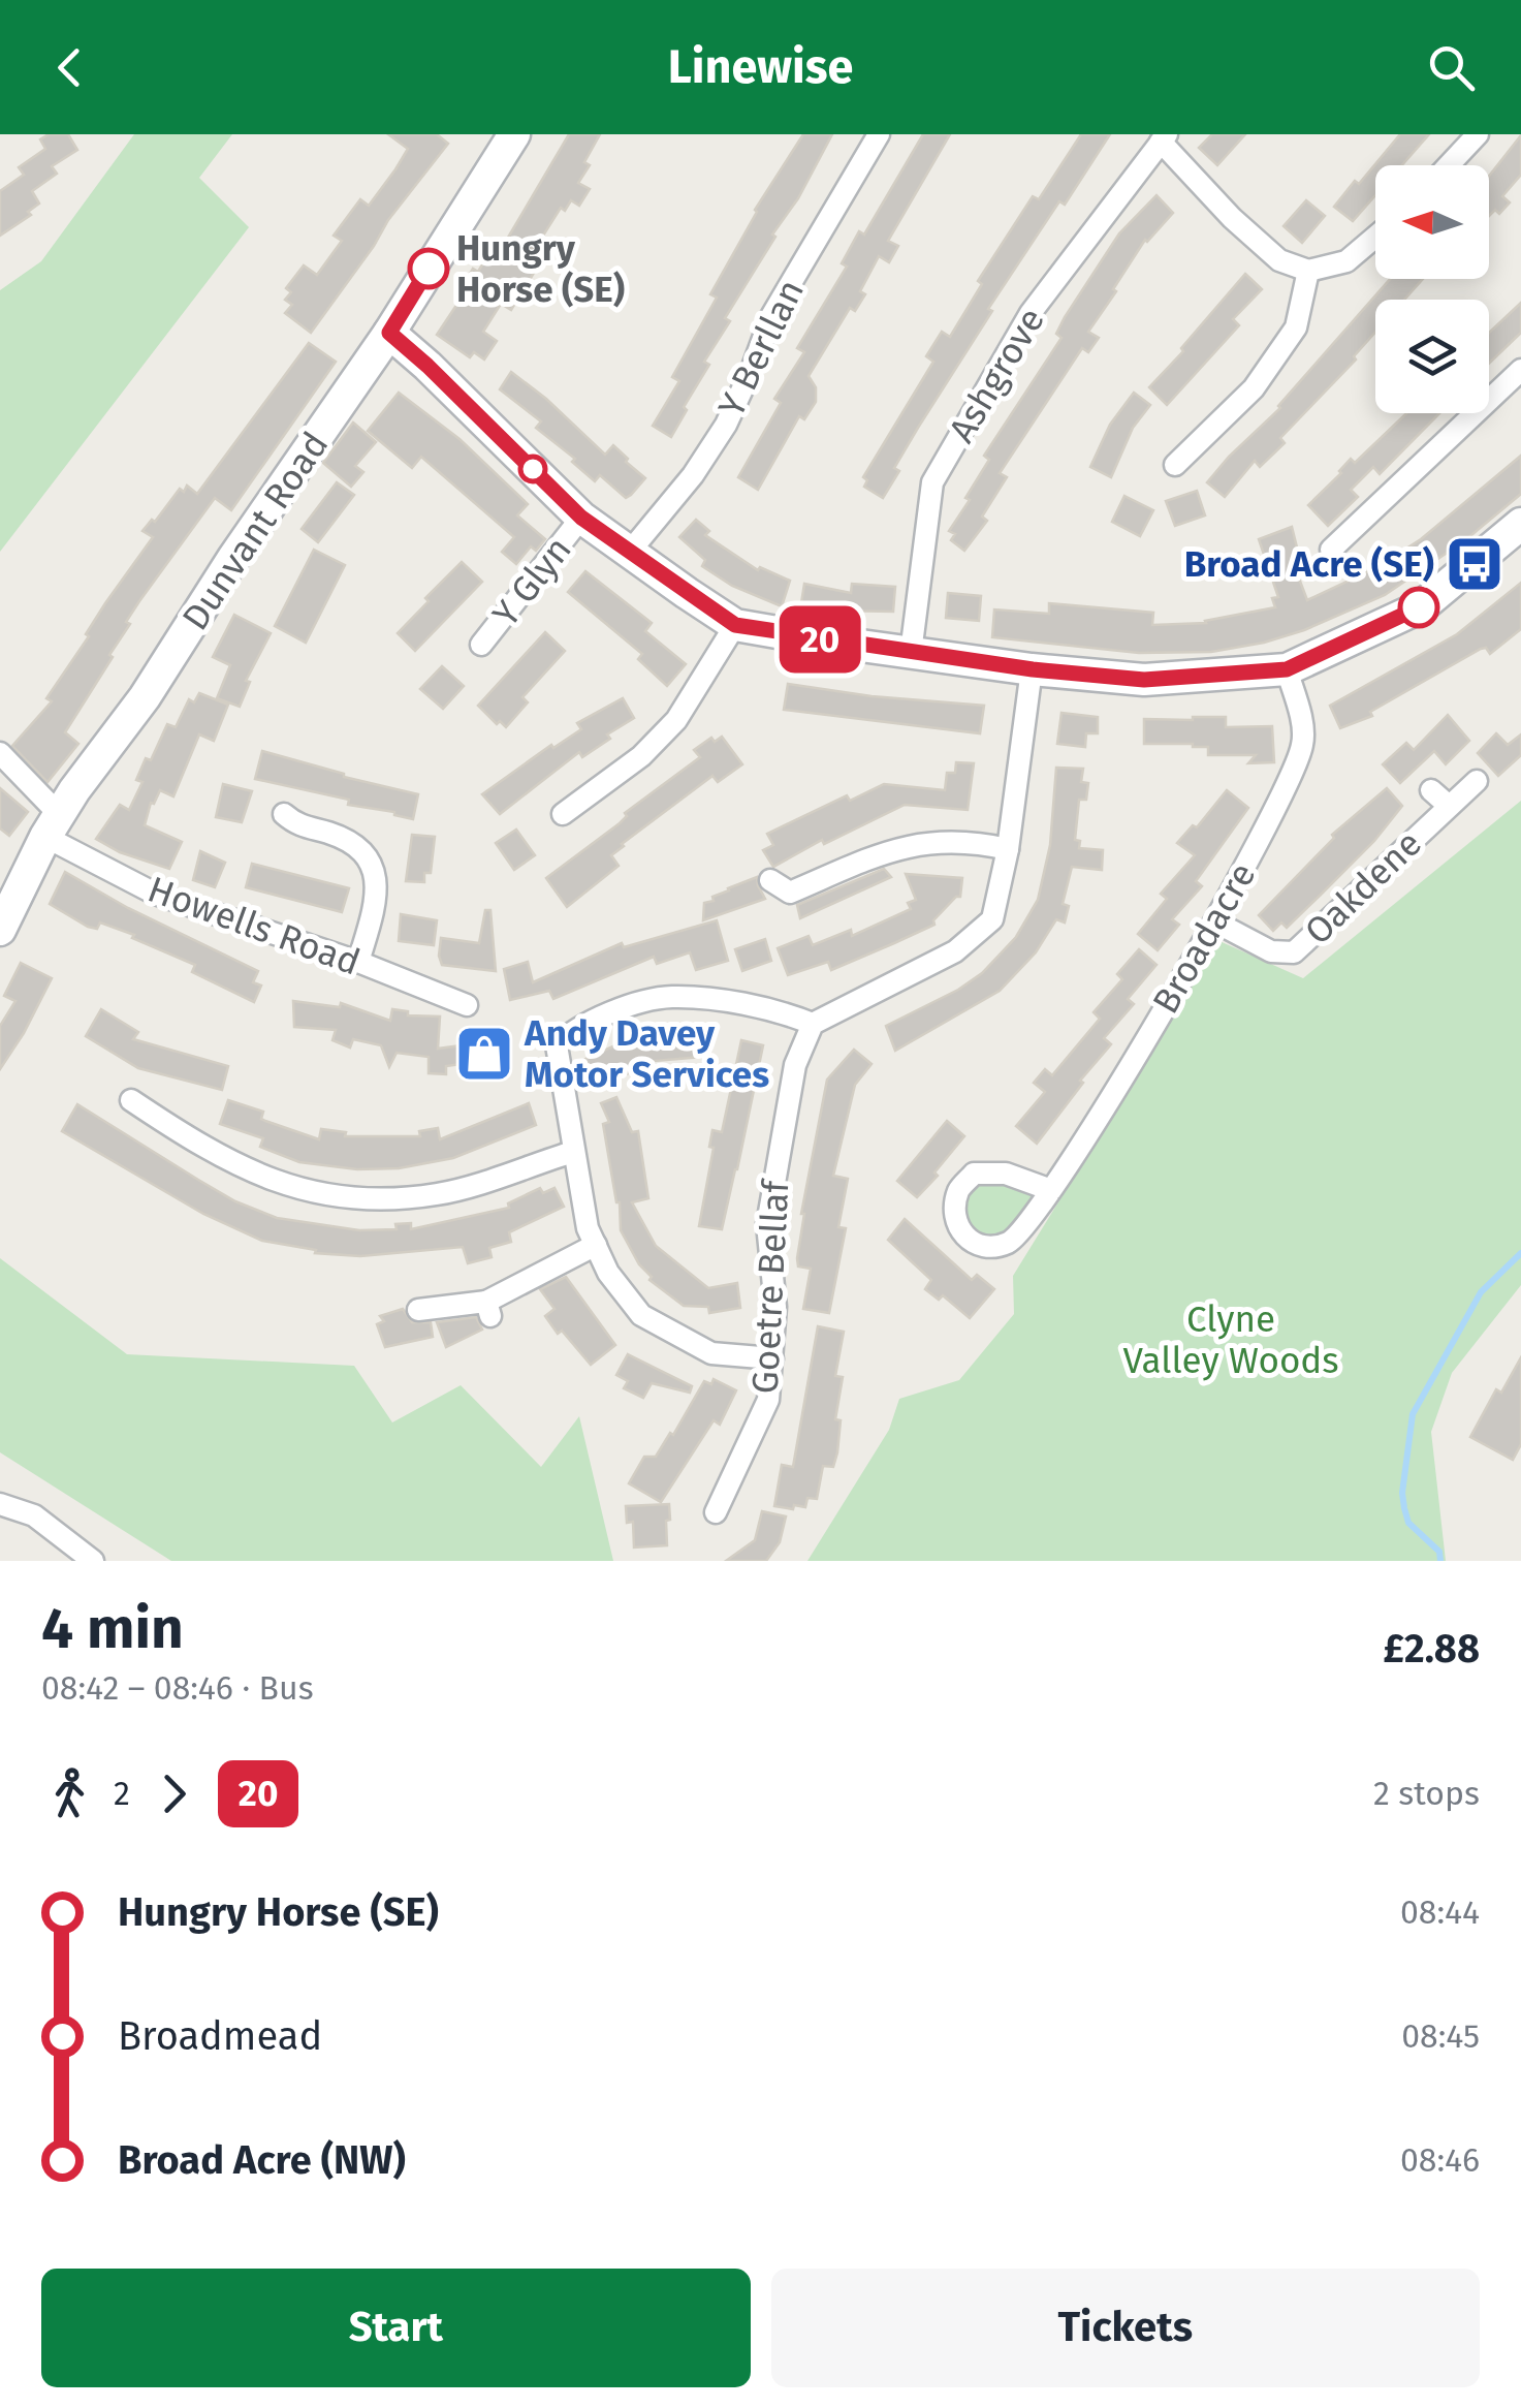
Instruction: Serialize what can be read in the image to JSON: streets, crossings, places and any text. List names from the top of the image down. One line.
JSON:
{"streets":{"street":["Y Berllan","Ashgrove","Dunvant Road","Y Glyn","Oakdene","Howells Road","Broadacre","Goetre Bellaf"]},"crossings":[["Dunvant Road","Howells Road"],["Oakdene","Broadacre"]],"parks":["Clyne Valley Woods"],"places":{"other":["Hungry Horse (SE)"],"bus stop":["Broad Acre (SE)"],"shop":["Andy Davey Motor Services"]},"lines":["bus line 20"],"north":"left","page":{"header":"Linewise","on_map":"20","heading":["4 min","08:42 – 08:46 · Bus","£2.88"],"legs":["2","20","2 stops"],"list":[{"name":"Hungry Horse (SE)","value":"08:44"},{"name":"Broadmead","value":"08:45"},{"name":"Broad Acre (NW)","value":"08:46"}],"buttons":["Start","Tickets"]}}
